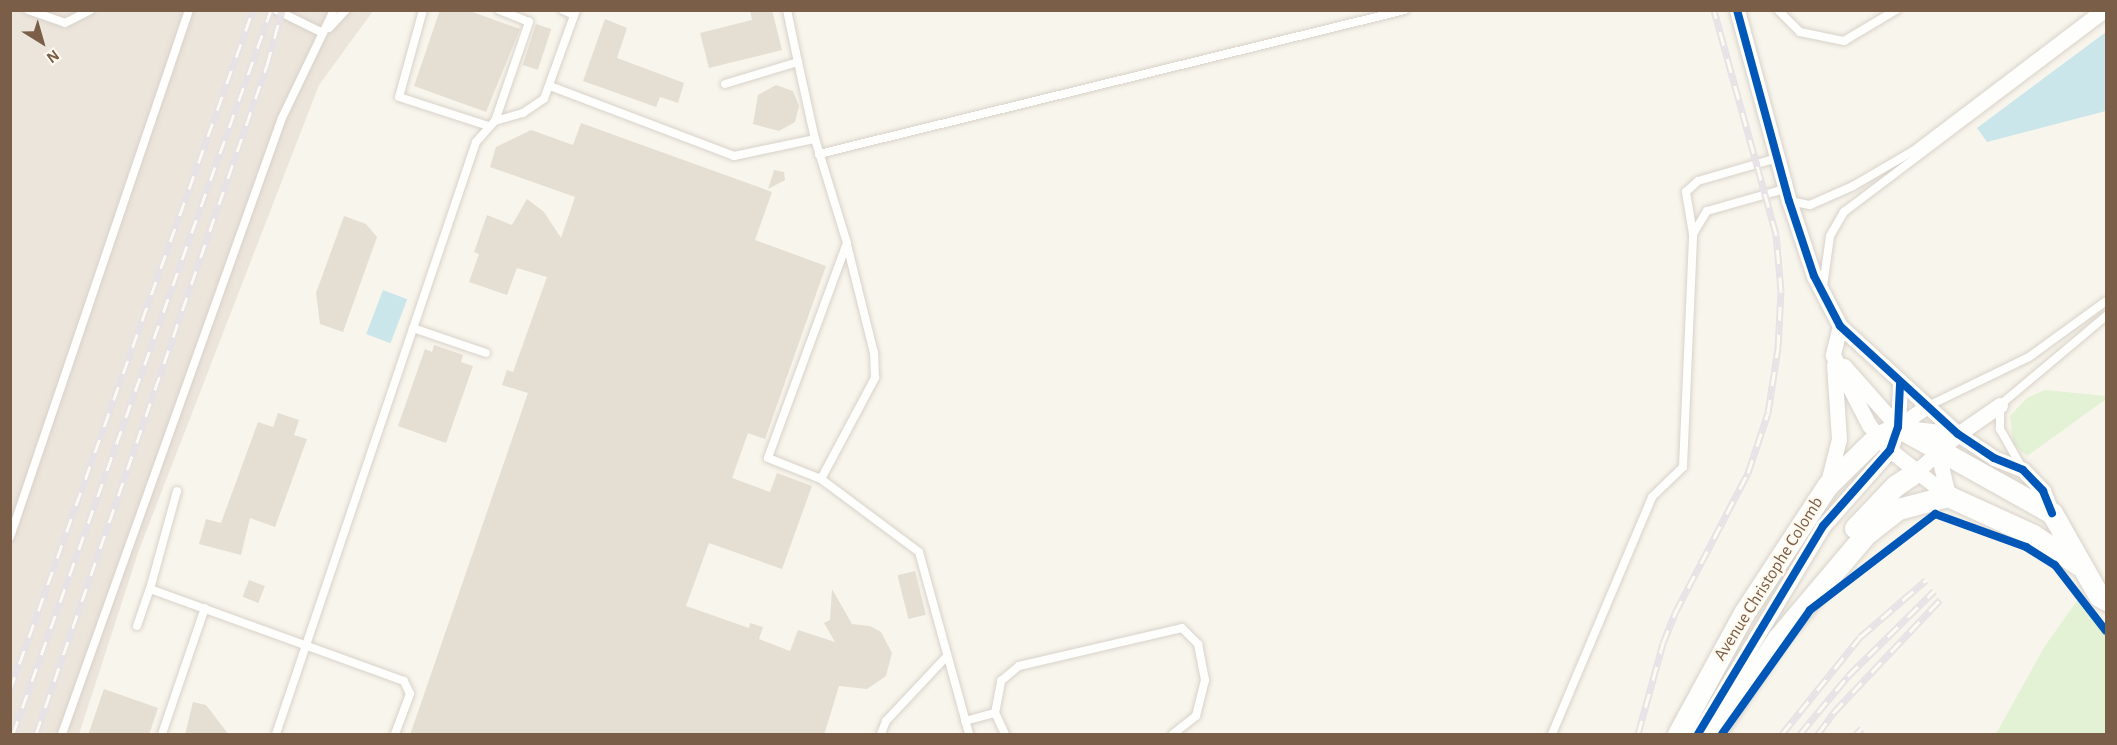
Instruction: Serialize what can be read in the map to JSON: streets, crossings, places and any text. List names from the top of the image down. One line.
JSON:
{"streets":{"main road":["Avenue Christophe Colomb"]},"north":"bottom right"}
